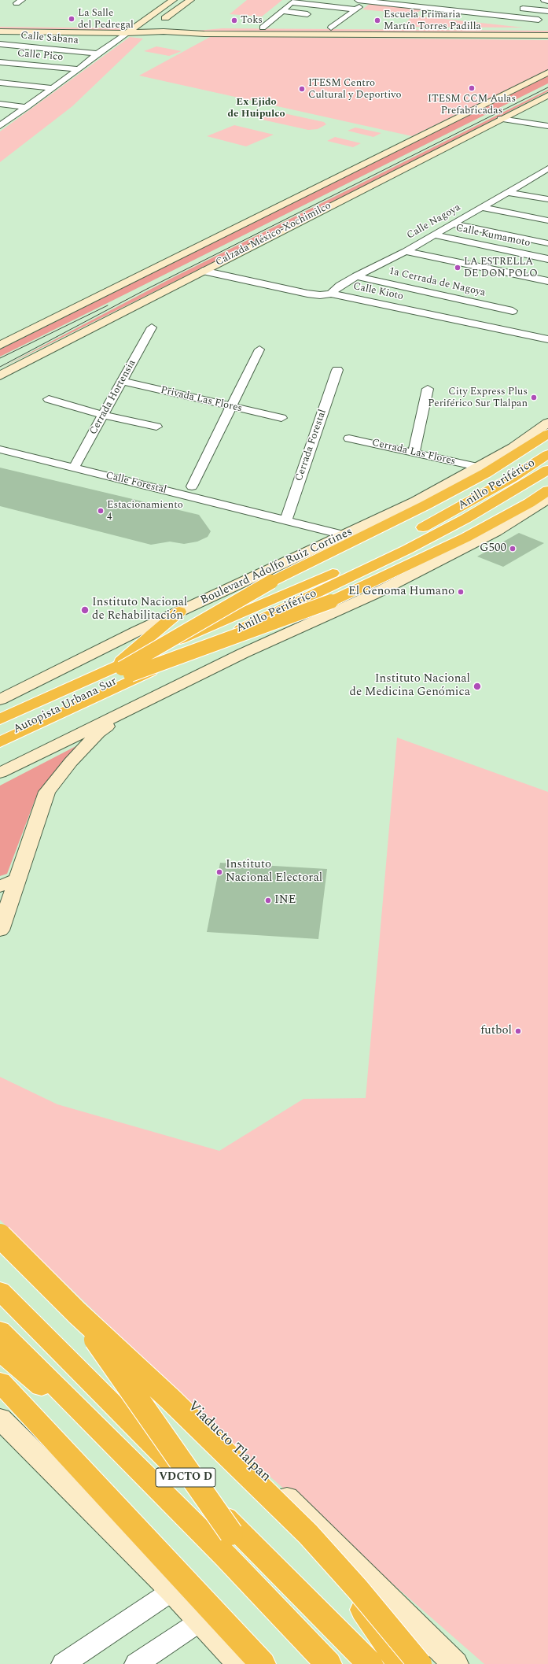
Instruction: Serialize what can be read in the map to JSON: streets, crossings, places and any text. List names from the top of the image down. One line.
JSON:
{"streets":{"highway":["Anillo Periférico","Autopista Urbana Sur","VDCTO D"],"main road":["Calzada México-Xochimilco","Boulevard Adolfo Ruiz Cortines","Viaducto Tlalpan"],"street":["Calle Sabana","Calle Pico","Calle Nagoya","Calle Kumamoto","1a Cerrada de Nagoya","Calle Kioto","Cerrada Hortensia","Privada Las Flores","Cerrada Forestal","Cerrada Las Flores","Calle Forestal"]},"crossings":[["Calle Nagoya","Calle Kumamoto"],["Calle Nagoya","1a Cerrada de Nagoya"],["Calle Nagoya","Calle Kioto"],["Calzada México-Xochimilco","Calle Kioto"],["Cerrada Hortensia","Privada Las Flores"],["Cerrada Hortensia","Calle Forestal"],["Cerrada Forestal","Calle Forestal"],["Cerrada Las Flores","Boulevard Adolfo Ruiz Cortines"],["Calle Forestal","Boulevard Adolfo Ruiz Cortines"],["Anillo Periférico","Autopista Urbana Sur"]],"districts":["Ex Ejido de Huipulco"],"places":["La Salle del Pedregal","Toks","Escuela Primaria Martín Torres Padilla","ITESM CCM Aulas Prefabricadas","ITESM Centro Cultural y Deportivo","LA ESTRELLA DE DON POLO","City Express Plus Periférico Sur Tlalpan","Estacionamiento 4","G500","El Genoma Humano","Instituto Nacional de Rehabilitación","Instituto Nacional de Medicina Genómica","Instituto Nacional Electoral","INE","futbol"]}
